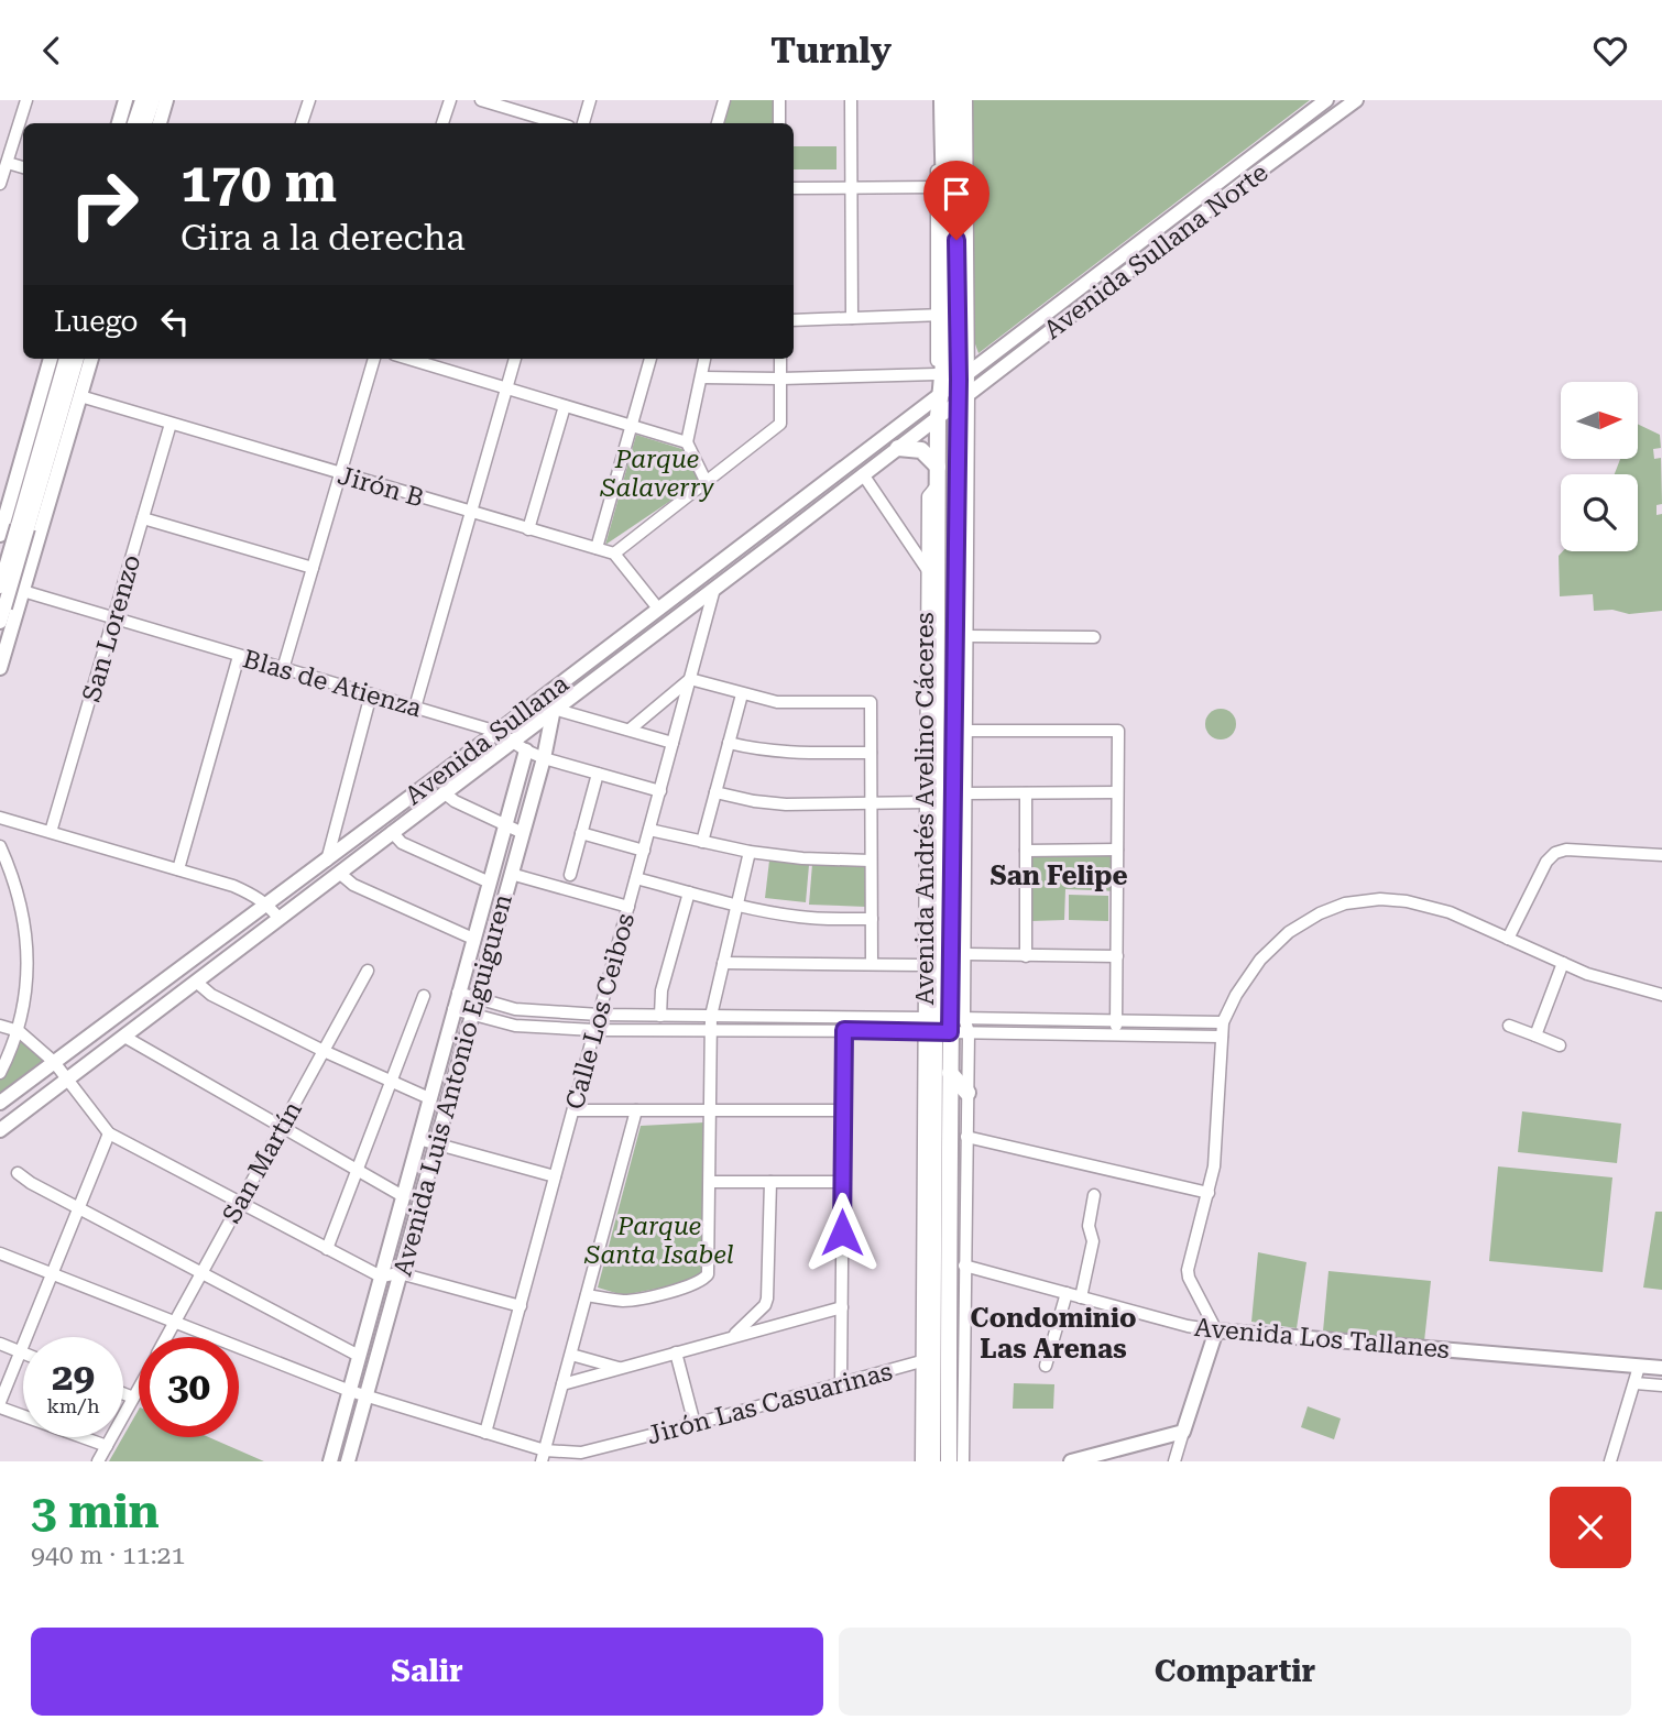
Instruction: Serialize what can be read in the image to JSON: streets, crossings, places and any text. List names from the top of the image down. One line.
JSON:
{"streets":{"highway":["Avenida Andrés Avelino Cáceres"],"main road":["Avenida Sullana Norte","Avenida Sullana","Avenida Luis Antonio Eguiguren","Avenida Los Tallanes"],"street":["Jirón B","San Lorenzo","Blas de Atienza","Calle Los Ceibos","San Martín","Jirón Las Casuarinas"]},"crossings":[["Avenida Sullana Norte","Avenida Sullana"],["Avenida Sullana Norte","Avenida Andrés Avelino Cáceres"],["Jirón B","San Lorenzo"],["San Lorenzo","Blas de Atienza"],["Blas de Atienza","Avenida Sullana"],["Blas de Atienza","Calle Los Ceibos"],["Blas de Atienza","Avenida Luis Antonio Eguiguren"],["Avenida Sullana","Avenida Andrés Avelino Cáceres"],["Avenida Sullana","Calle Los Ceibos"],["Avenida Sullana","Avenida Luis Antonio Eguiguren"],["Avenida Andrés Avelino Cáceres","Avenida Los Tallanes"],["Avenida Andrés Avelino Cáceres","Jirón Las Casuarinas"],["Calle Los Ceibos","Jirón Las Casuarinas"],["Avenida Luis Antonio Eguiguren","Jirón Las Casuarinas"],["San Martín","Jirón Las Casuarinas"]],"districts":["San Felipe","Condominio Las Arenas"],"parks":["Parque Salaverry","Parque Santa Isabel"],"north":"right","page":{"header":"Turnly","turn":["170 m","Gira a la derecha"],"then":"Luego","speed":"29 km/h","limit":"30","heading":["3 min","940 m · 11:21"],"buttons":["Salir","Compartir"]}}
